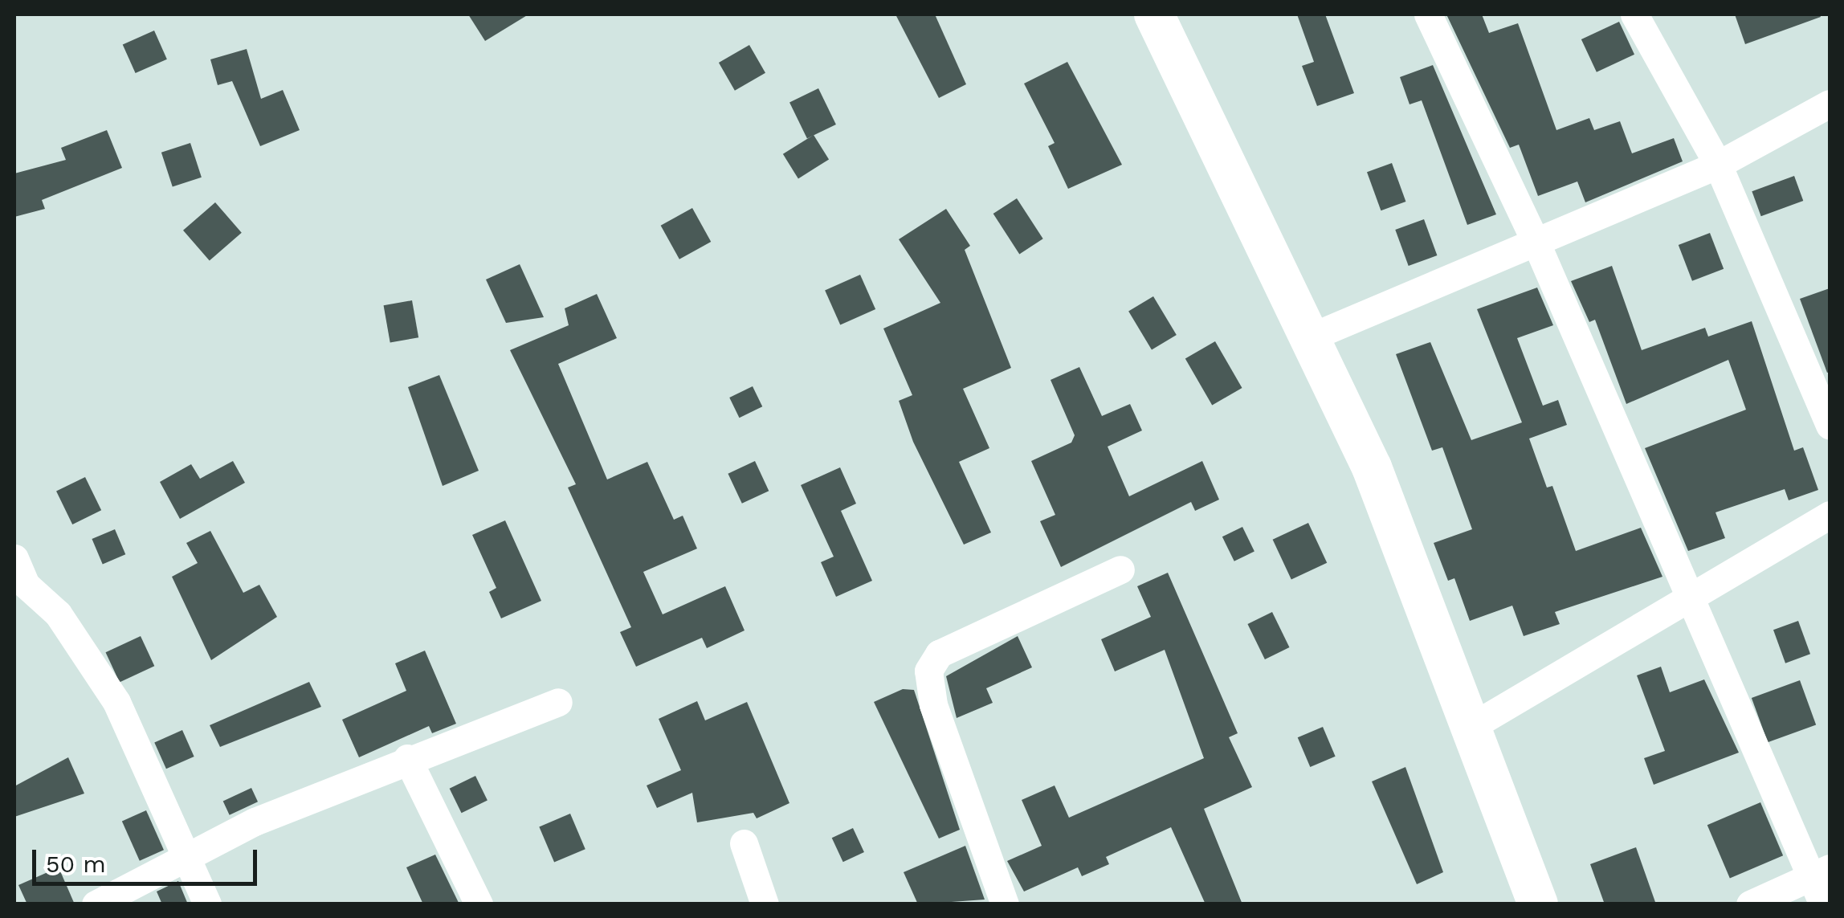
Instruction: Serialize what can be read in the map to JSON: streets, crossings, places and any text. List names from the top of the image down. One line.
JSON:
{"scale_bar":"50 m"}
